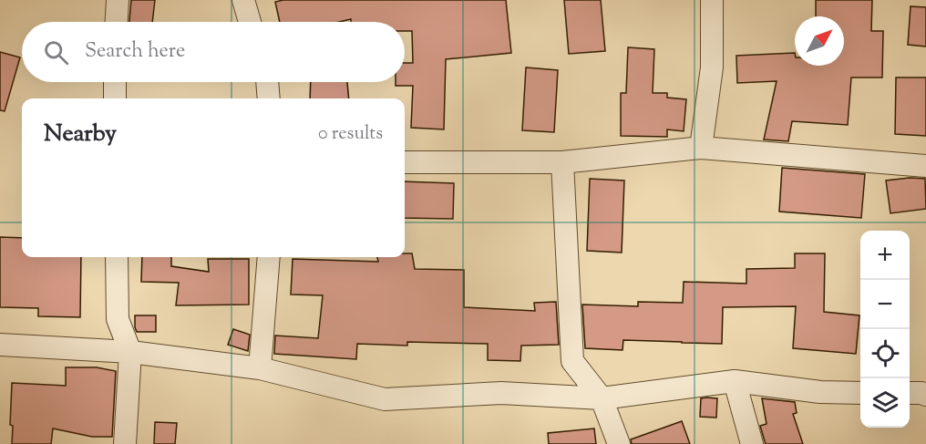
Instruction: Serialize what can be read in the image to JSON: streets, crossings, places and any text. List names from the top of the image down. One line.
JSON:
{"north":"top right","page":{"search":"Search here","heading":["Nearby","0 results"],"map_buttons":["+","−"]}}
